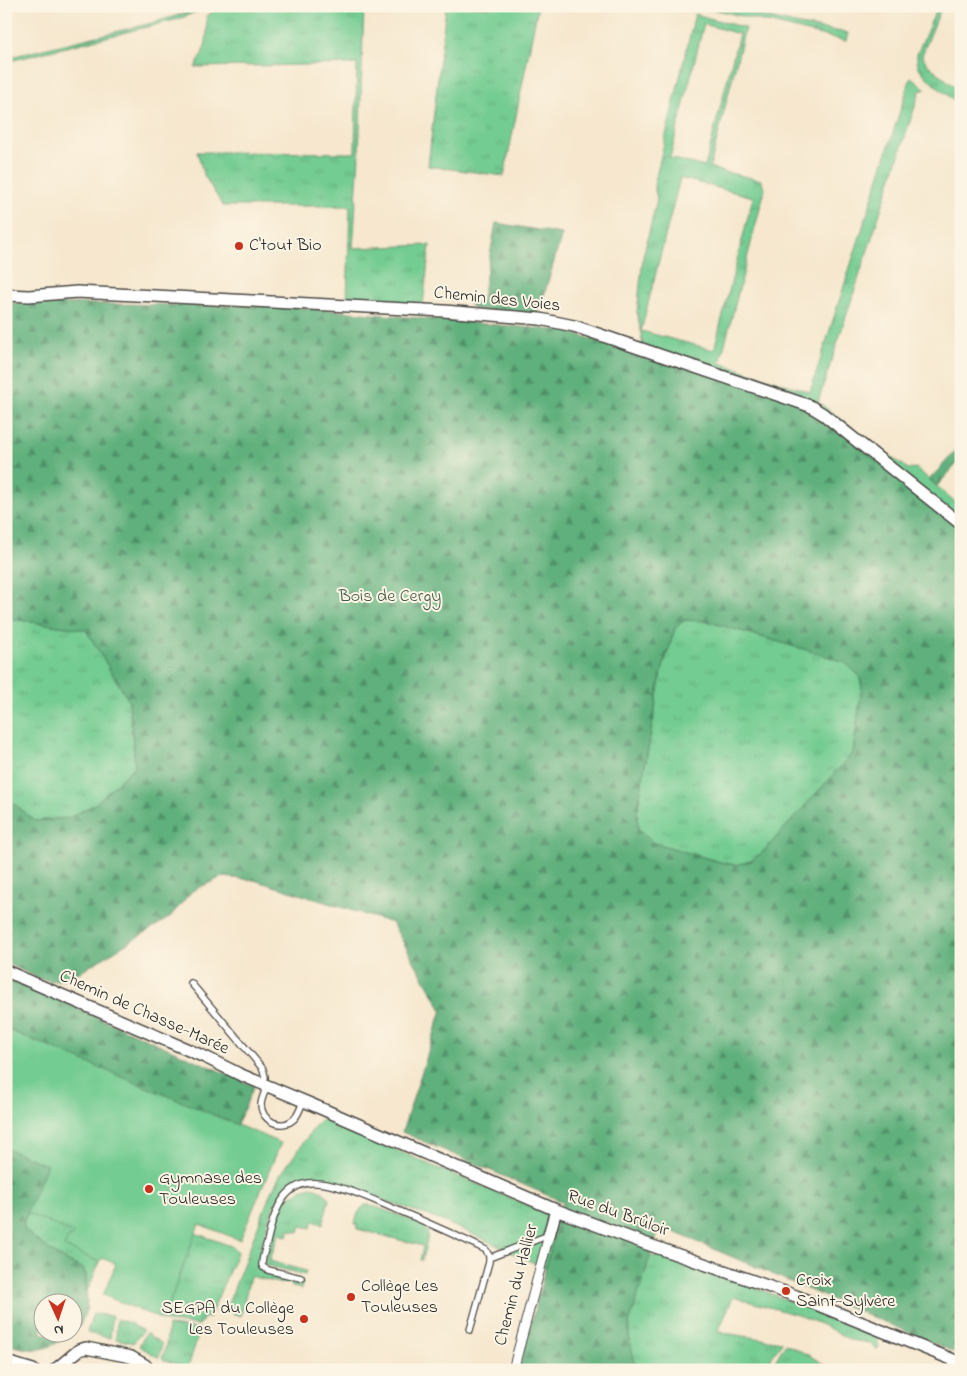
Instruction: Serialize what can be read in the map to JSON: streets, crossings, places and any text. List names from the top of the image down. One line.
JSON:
{"streets":{"street":["Chemin des Voies","Chemin de Chasse-Marée","Rue du Brûloir","Chemin du Hallier"]},"crossings":[["Chemin de Chasse-Marée","Rue du Brûloir"],["Rue du Brûloir","Chemin du Hallier"]],"parks":["Bois de Cergy"],"places":["C'tout Bio","Gymnase des Touleuses","Croix Saint-Sylvère","Collège Les Touleuses","SEGPA du Collège Les Touleuses"],"north":"bottom"}
